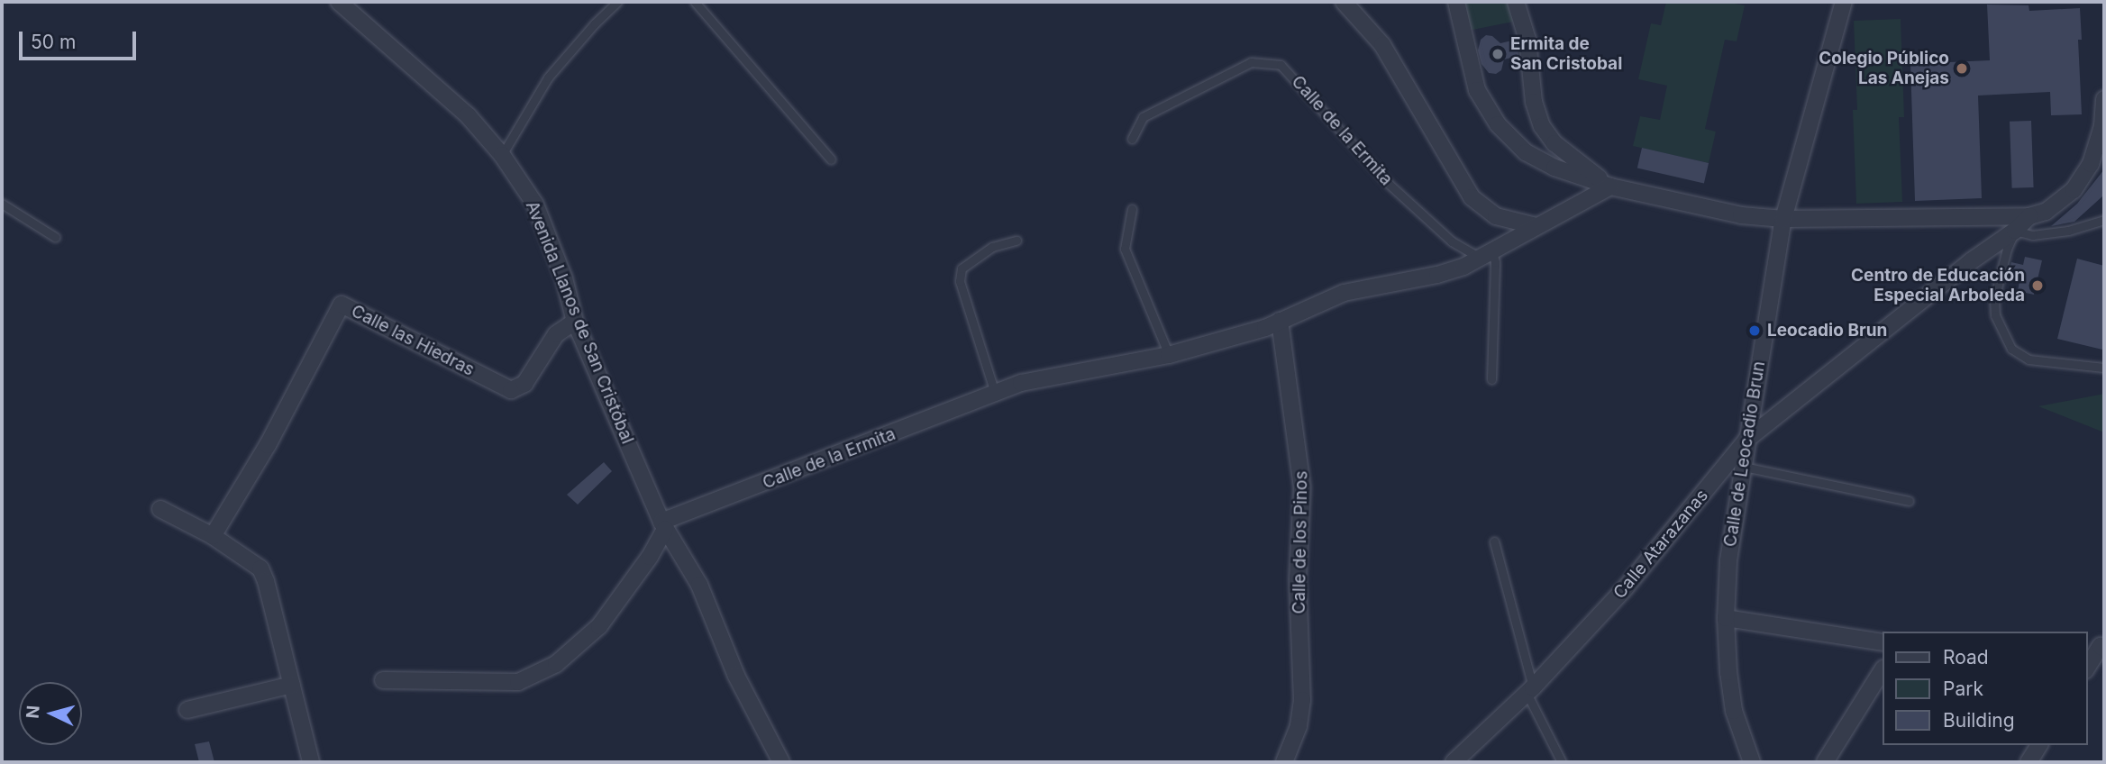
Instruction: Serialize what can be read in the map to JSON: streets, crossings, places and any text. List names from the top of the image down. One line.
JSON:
{"streets":{"street":["Calle de la Ermita","Avenida Llanos de San Cristóbal","Calle las Hiedras","Calle de Leocadio Brun","Calle de los Pinos","Calle Atarazanas"]},"crossings":[["Calle de la Ermita","Avenida Llanos de San Cristóbal"],["Calle de la Ermita","Calle de los Pinos"],["Avenida Llanos de San Cristóbal","Calle las Hiedras"],["Calle de Leocadio Brun","Calle Atarazanas"]],"places":["Ermita de San Cristobal","Colegio Público Las Anejas","Centro de Educación Especial Arboleda","Leocadio Brun"],"legend":["Road","Park","Building"],"scale_bar":"50 m","north":"left"}
